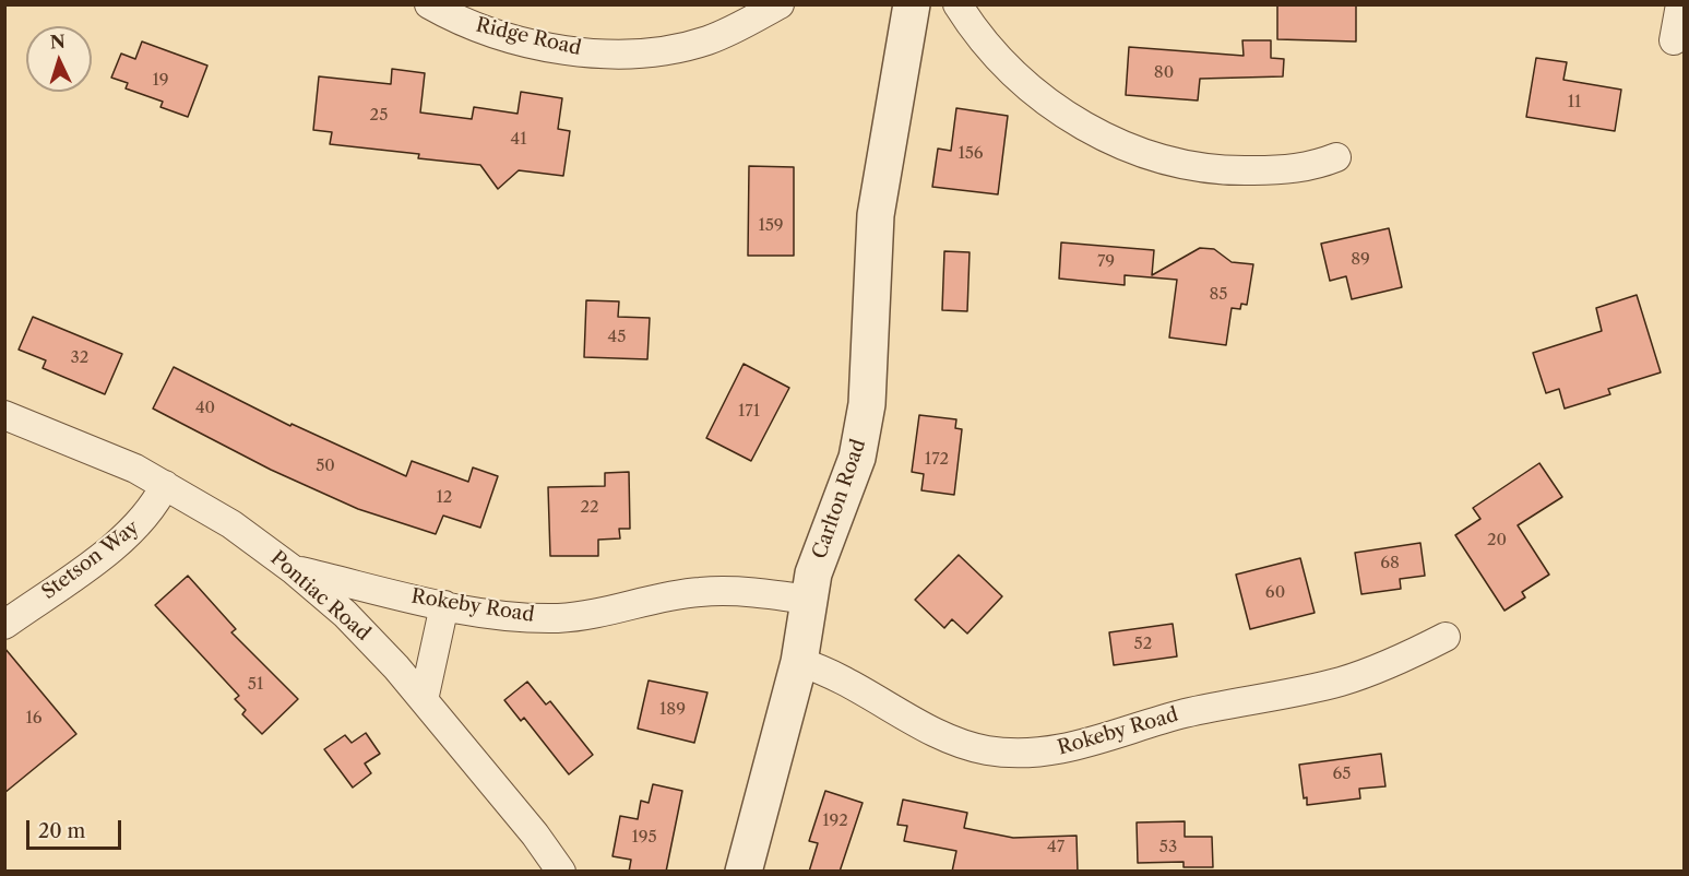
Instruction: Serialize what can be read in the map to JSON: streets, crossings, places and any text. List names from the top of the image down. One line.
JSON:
{"streets":{"street":["Ridge Road","Carlton Road","Stetson Way","Pontiac Road","Rokeby Road"]},"crossings":[["Carlton Road","Rokeby Road"],["Stetson Way","Pontiac Road"],["Pontiac Road","Rokeby Road"]],"house_numbers":["80","19","11","25","41","156","159","89","79","85","45","32","40","171","172","50","12","22","20","68","60","52","51","189","16","65","192","195","47","53"],"scale_bar":"20 m","north":"top"}
